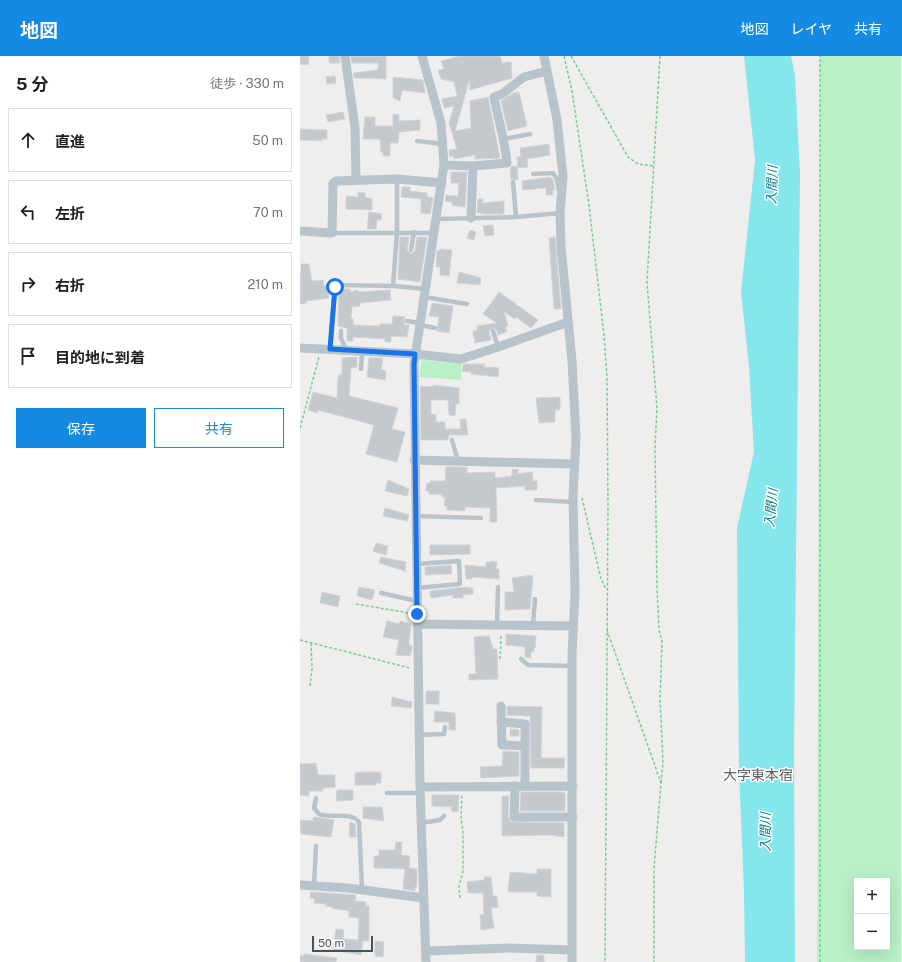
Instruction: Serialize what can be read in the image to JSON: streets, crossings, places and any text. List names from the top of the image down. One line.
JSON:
{"districts":["大字東本宿"],"water":["入間川"],"scale_bar":"50 m","page":{"header":"地図","nav":["地図","レイヤ","共有"],"heading":["5 分","徒歩 · 330 m"],"list":[["直進","50 m"],["左折","70 m"],["右折","210 m"],"目的地に到着"],"buttons":["保存","共有"],"map_buttons":["+","−"],"scale":"50 m"}}
